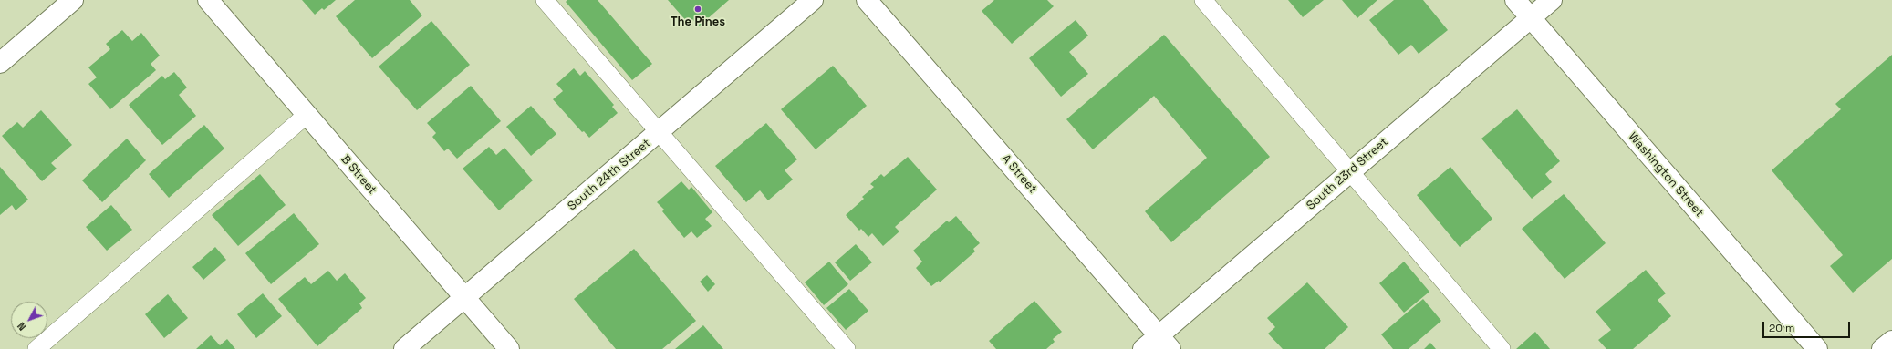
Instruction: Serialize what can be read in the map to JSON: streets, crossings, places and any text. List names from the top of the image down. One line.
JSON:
{"streets":{"street":["A Street","South 23rd Street","B Street","South 24th Street","Washington Street"]},"crossings":[["A Street","South 23rd Street"],["South 23rd Street","Washington Street"],["B Street","South 24th Street"]],"places":["The Pines"],"scale_bar":"20 m","north":"bottom left"}
